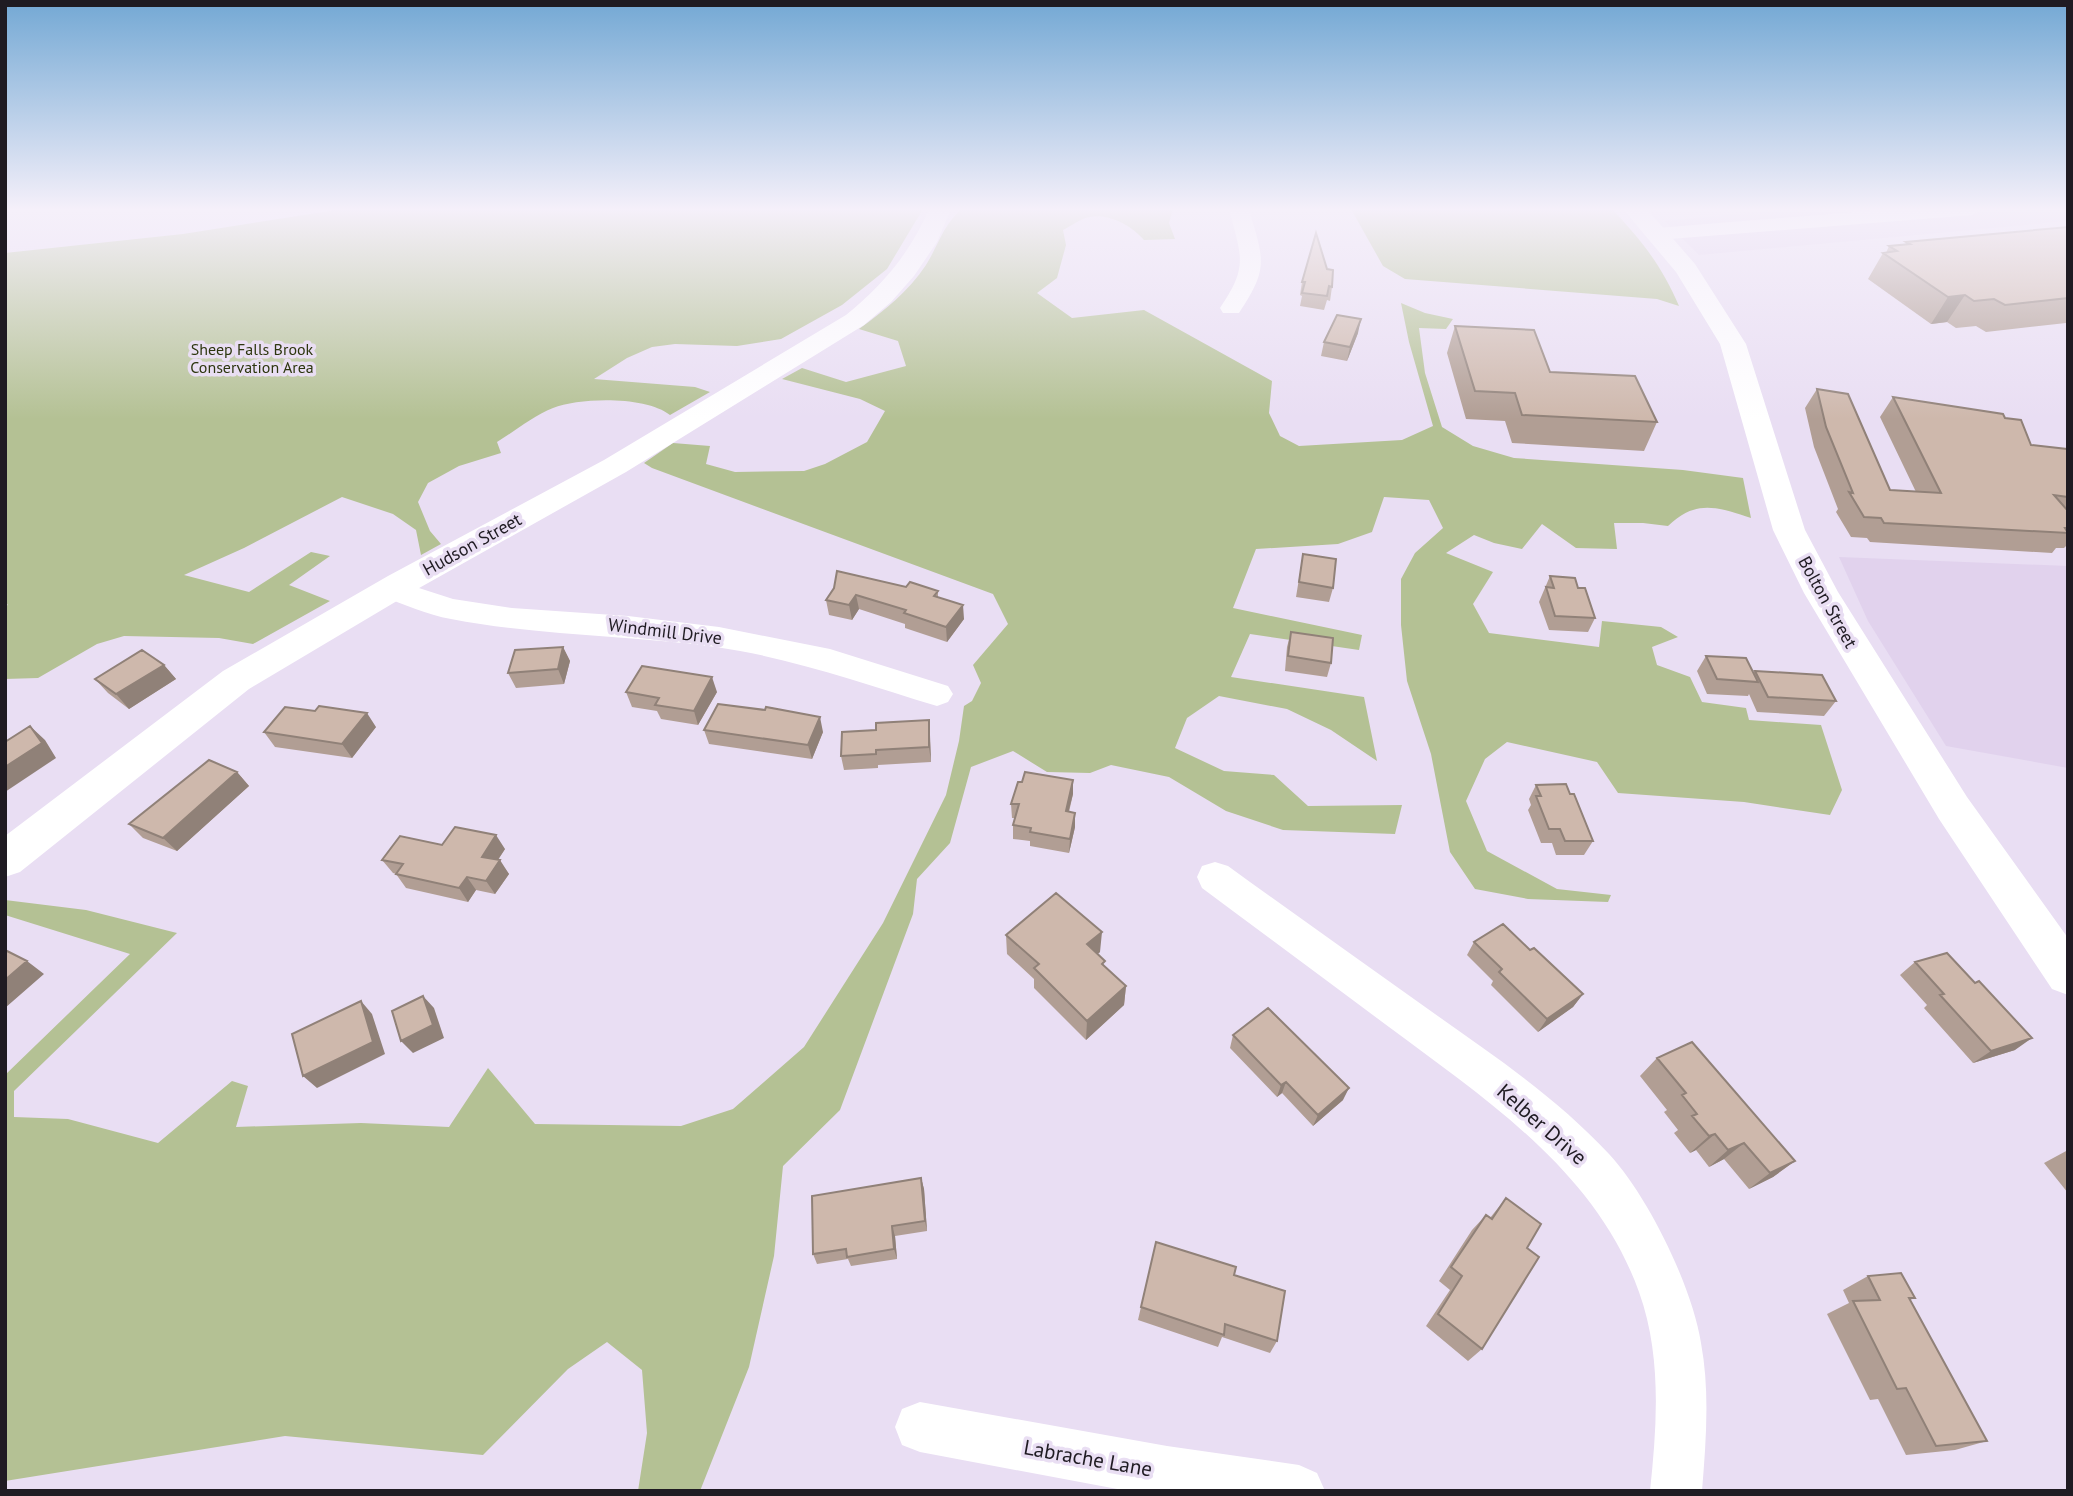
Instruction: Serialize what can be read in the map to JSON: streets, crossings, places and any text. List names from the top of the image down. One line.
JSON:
{"streets":{"street":["Hudson Street","Bolton Street","Windmill Drive","Kelber Drive","Labrache Lane"]},"crossings":[["Hudson Street","Windmill Drive"]],"parks":["Sheep Falls Brook Conservation Area"]}
